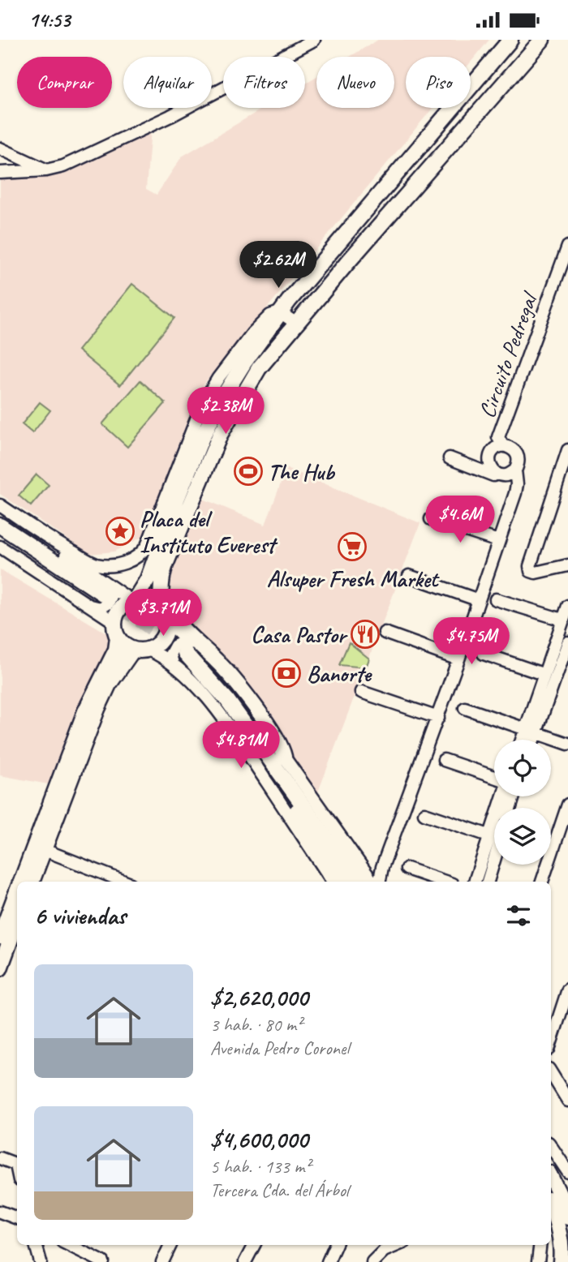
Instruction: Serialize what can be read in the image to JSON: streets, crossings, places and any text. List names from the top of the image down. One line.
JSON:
{"streets":{"street":["Circuito Pedregal"]},"places":{"sports":["The Hub"],"place":["Placa del Instituto Everest"],"supermarket":["Alsuper Fresh Market"],"restaurant":["Casa Pastor"],"bank":["Banorte"]},"page":{"status":"14:53","chip":["Comprar","Alquilar","Filtros","Nuevo","Piso"],"price":["$2.62M","$2.38M","$4.6M","$3.71M","$4.75M","$4.81M"],"heading":"6 viviendas","list":[{"name":"$2,620,000","note":"3 hab. · 80 m² · Avenida Pedro Coronel"},{"name":"$4,600,000","note":"5 hab. · 133 m² · Tercera Cda. del Árbol"}]}}
